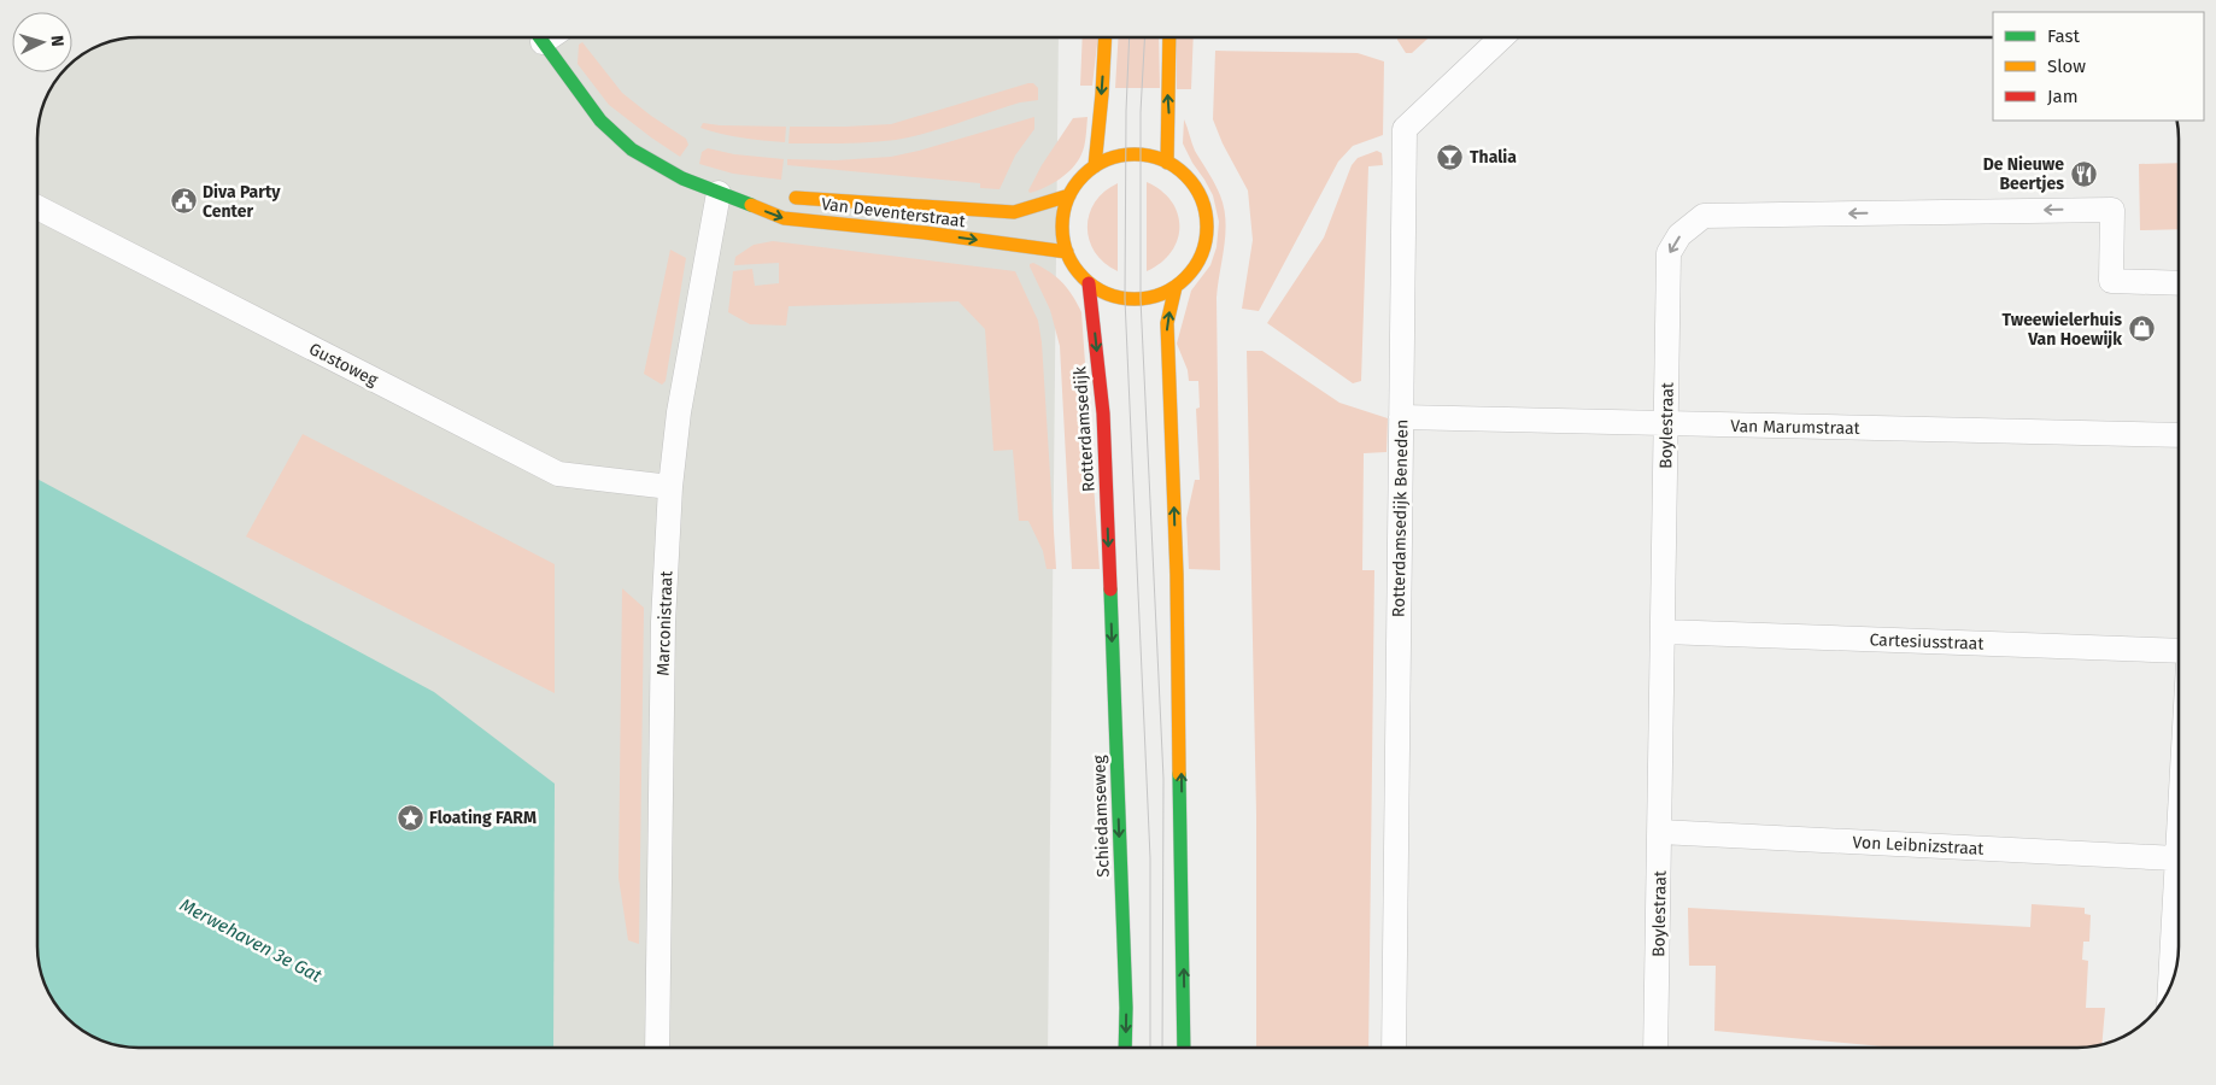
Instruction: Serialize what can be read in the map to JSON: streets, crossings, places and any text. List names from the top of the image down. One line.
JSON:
{"streets":{"main road":["Van Deventerstraat","Rotterdamsedijk","Schiedamseweg"],"street":["Gustoweg","Boylestraat","Van Marumstraat","Rotterdamsedijk Beneden","Marconistraat","Cartesiusstraat","Von Leibnizstraat"]},"crossings":[["Van Deventerstraat","Rotterdamsedijk"],["Van Deventerstraat","Marconistraat"],["Gustoweg","Marconistraat"],["Boylestraat","Van Marumstraat"],["Boylestraat","Cartesiusstraat"],["Boylestraat","Von Leibnizstraat"],["Van Marumstraat","Rotterdamsedijk Beneden"],["Rotterdamsedijk","Schiedamseweg"]],"water":["Merwehaven 3e Gat"],"places":{"bar":["Thalia"],"restaurant":["De Nieuwe Beertjes"],"public building":["Diva Party Center"],"shop":["Tweewielerhuis Van Hoewijk"],"place":["Floating FARM"]},"legend":["Fast","Slow","Jam"],"north":"right"}
